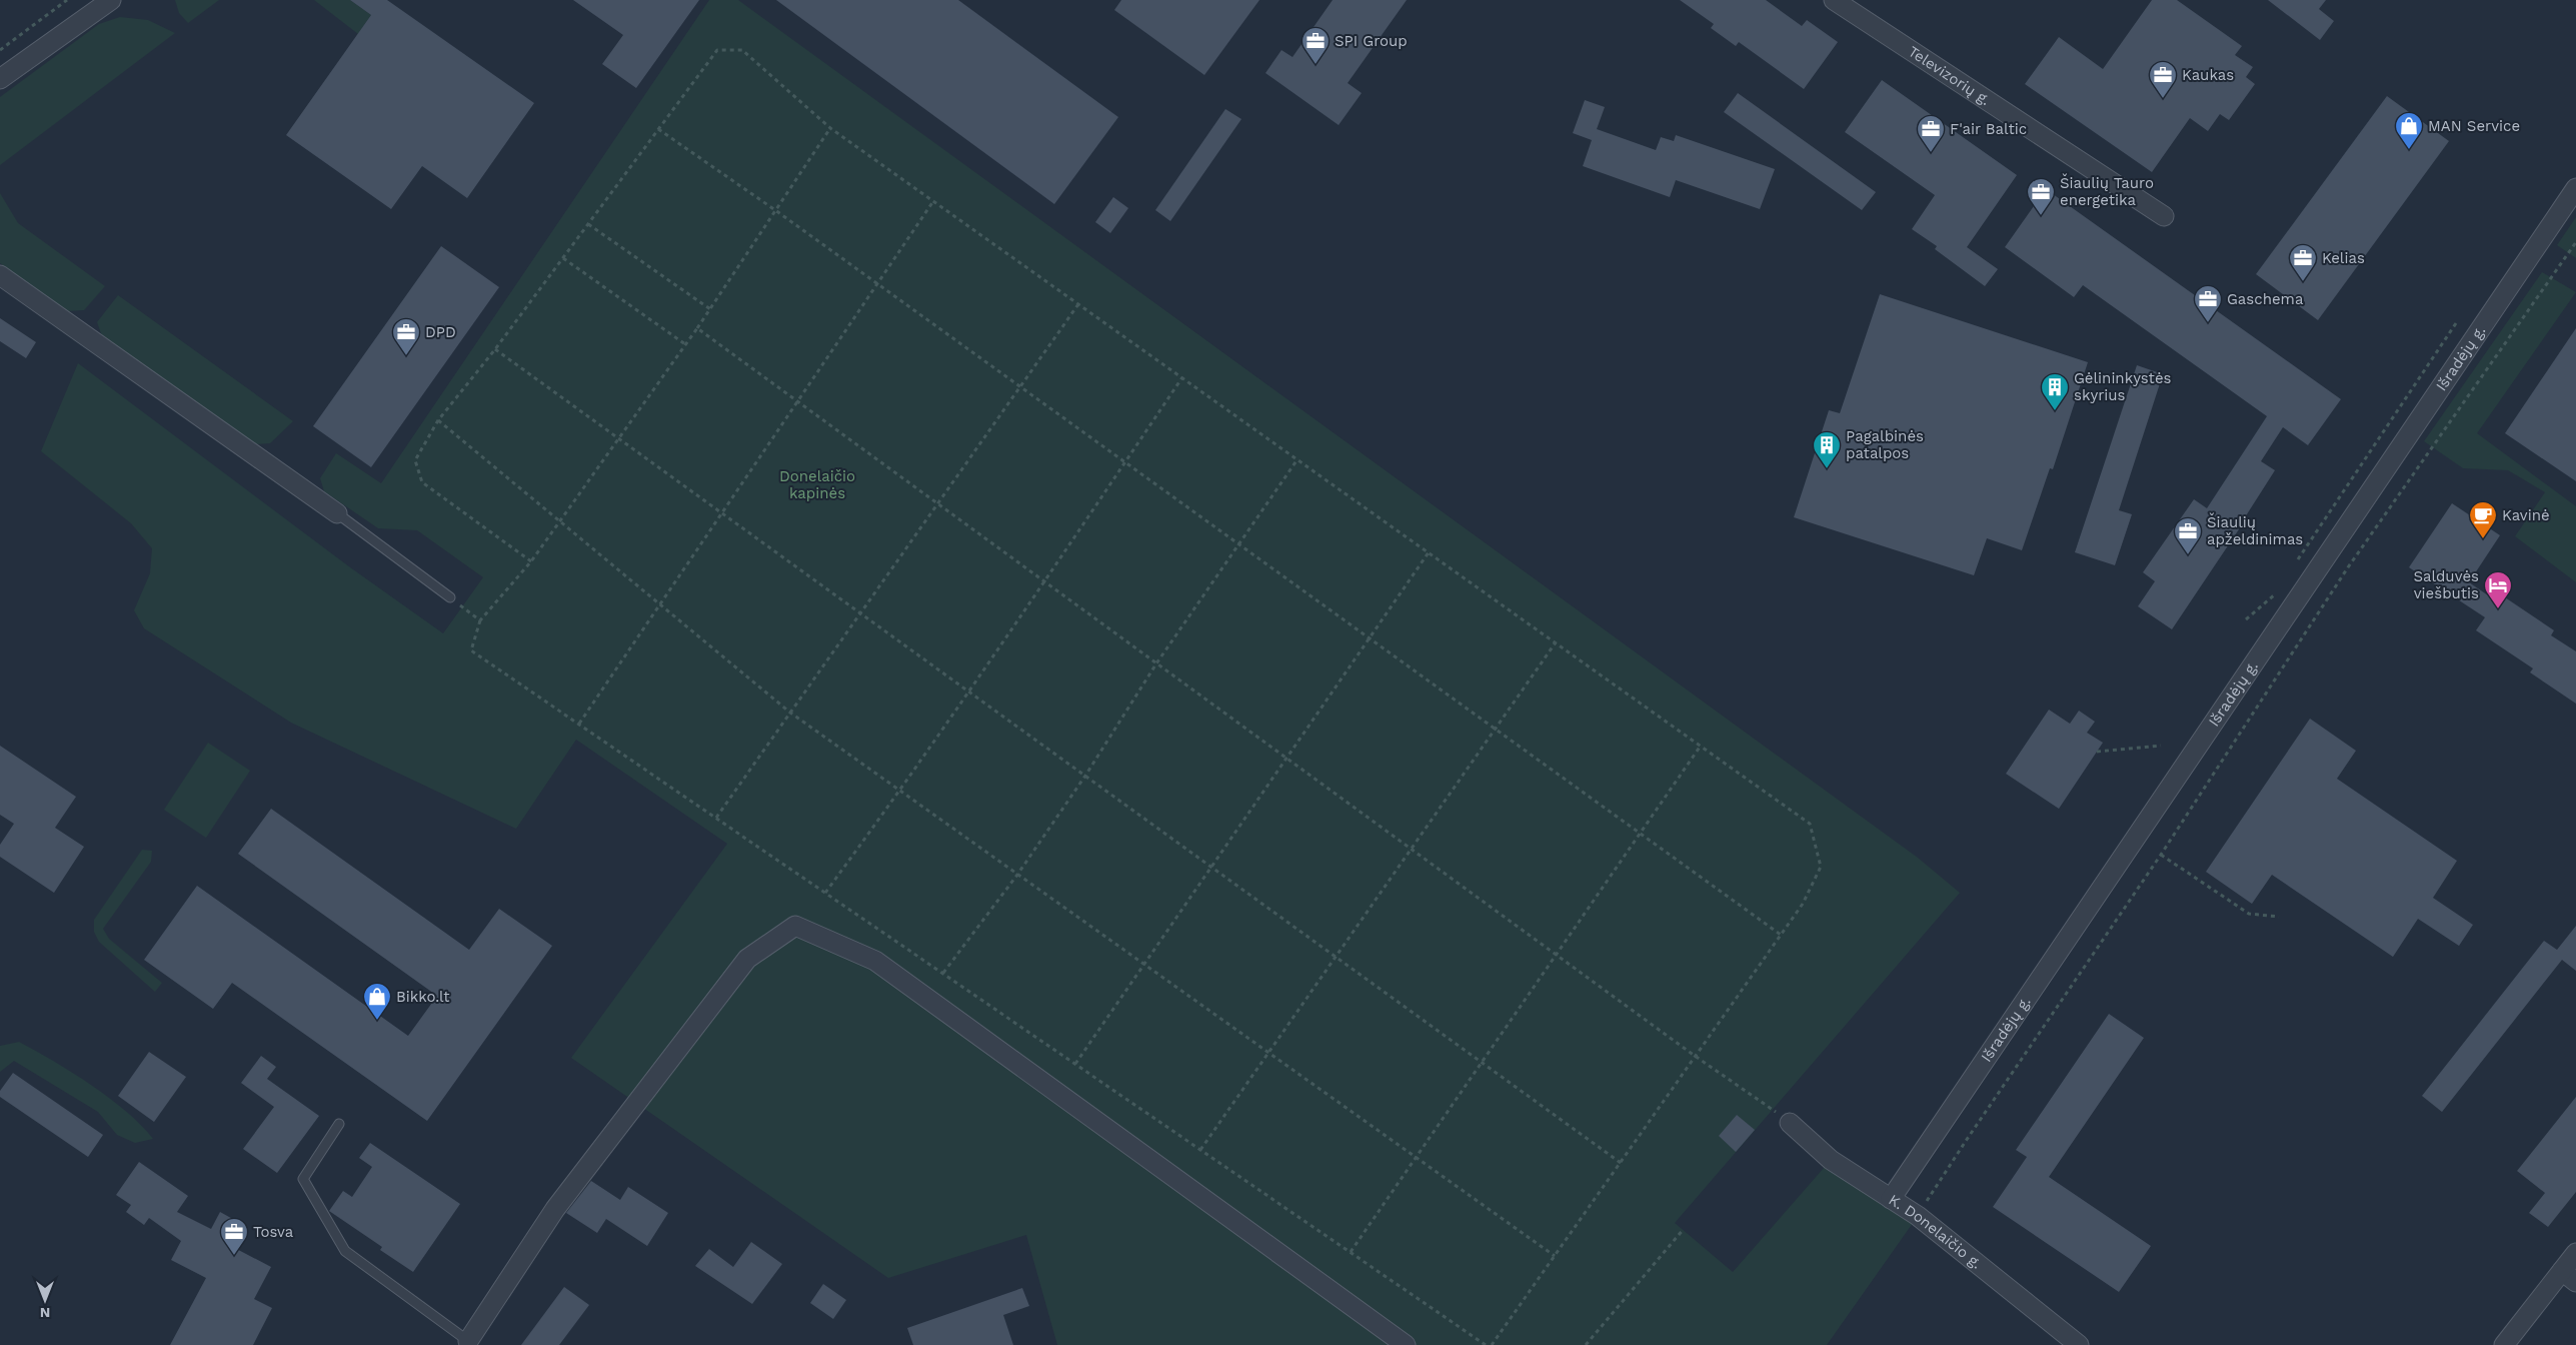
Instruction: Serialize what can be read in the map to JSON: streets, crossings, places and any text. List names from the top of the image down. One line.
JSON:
{"streets":{"street":["Televizorių g.","Išradėjų g.","K. Donelaičio g."]},"crossings":[["Išradėjų g.","K. Donelaičio g."]],"parks":["Donelaičio kapinės"],"places":{"office":["SPI Group","Kaukas","F'air Baltic","Šiaulių Tauro energetika","Kelias","Gaschema","DPD","Šiaulių apželdinimas","Tosva"],"shop":["MAN Service","Bikko.lt"],"building":["Gėlininkystės skyrius","Pagalbinės patalpos"],"cafe":["Kavinė"],"hotel":["Salduvės viešbutis"]},"north":"bottom"}
